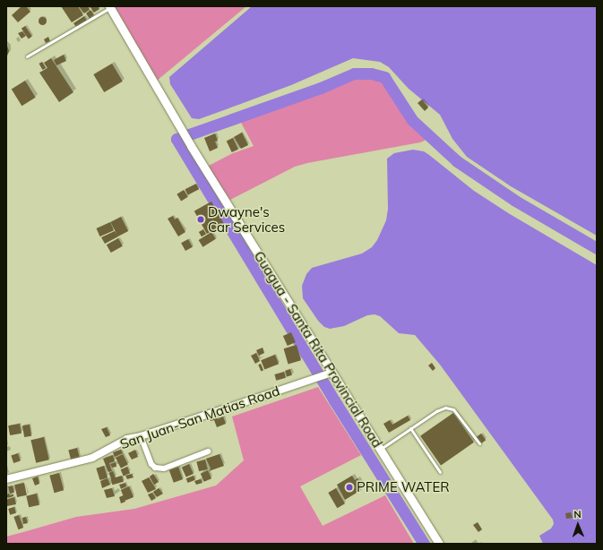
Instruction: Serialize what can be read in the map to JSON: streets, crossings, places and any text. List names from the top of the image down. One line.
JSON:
{"streets":{"main road":["Guagua - Santa Rita Provincial Road"],"street":["San Juan-San Matias Road"]},"crossings":[["Guagua - Santa Rita Provincial Road","San Juan-San Matias Road"]],"places":["Dwayne's Car Services","PRIME WATER"],"north":"top"}
